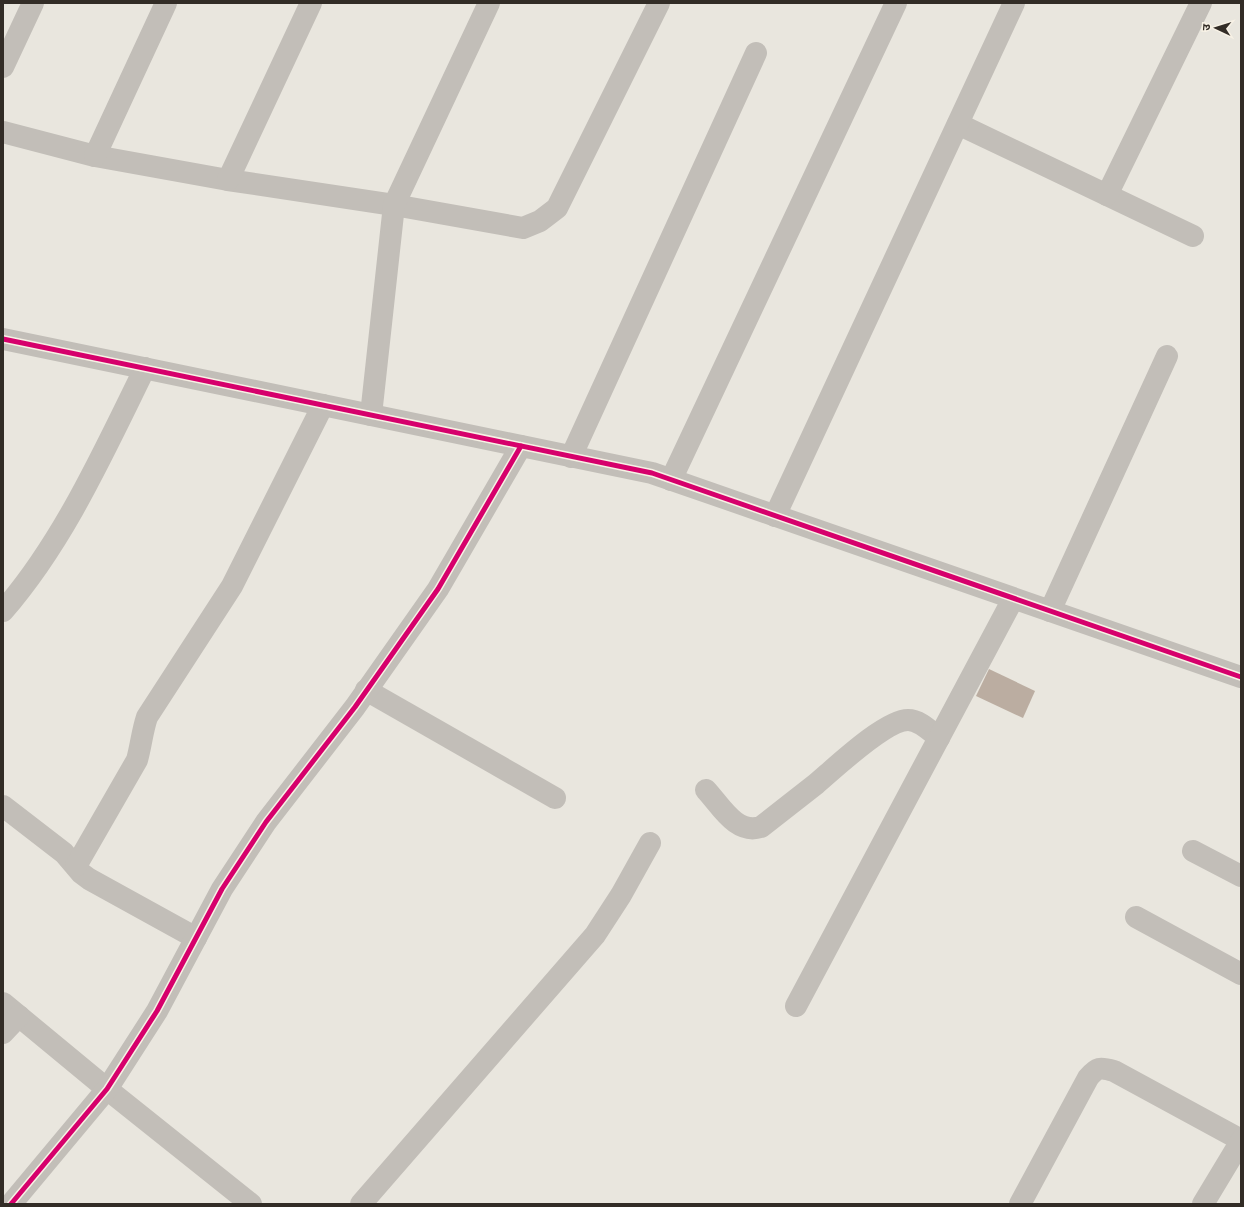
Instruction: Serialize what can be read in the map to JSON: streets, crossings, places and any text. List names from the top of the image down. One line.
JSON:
{"north":"left"}
